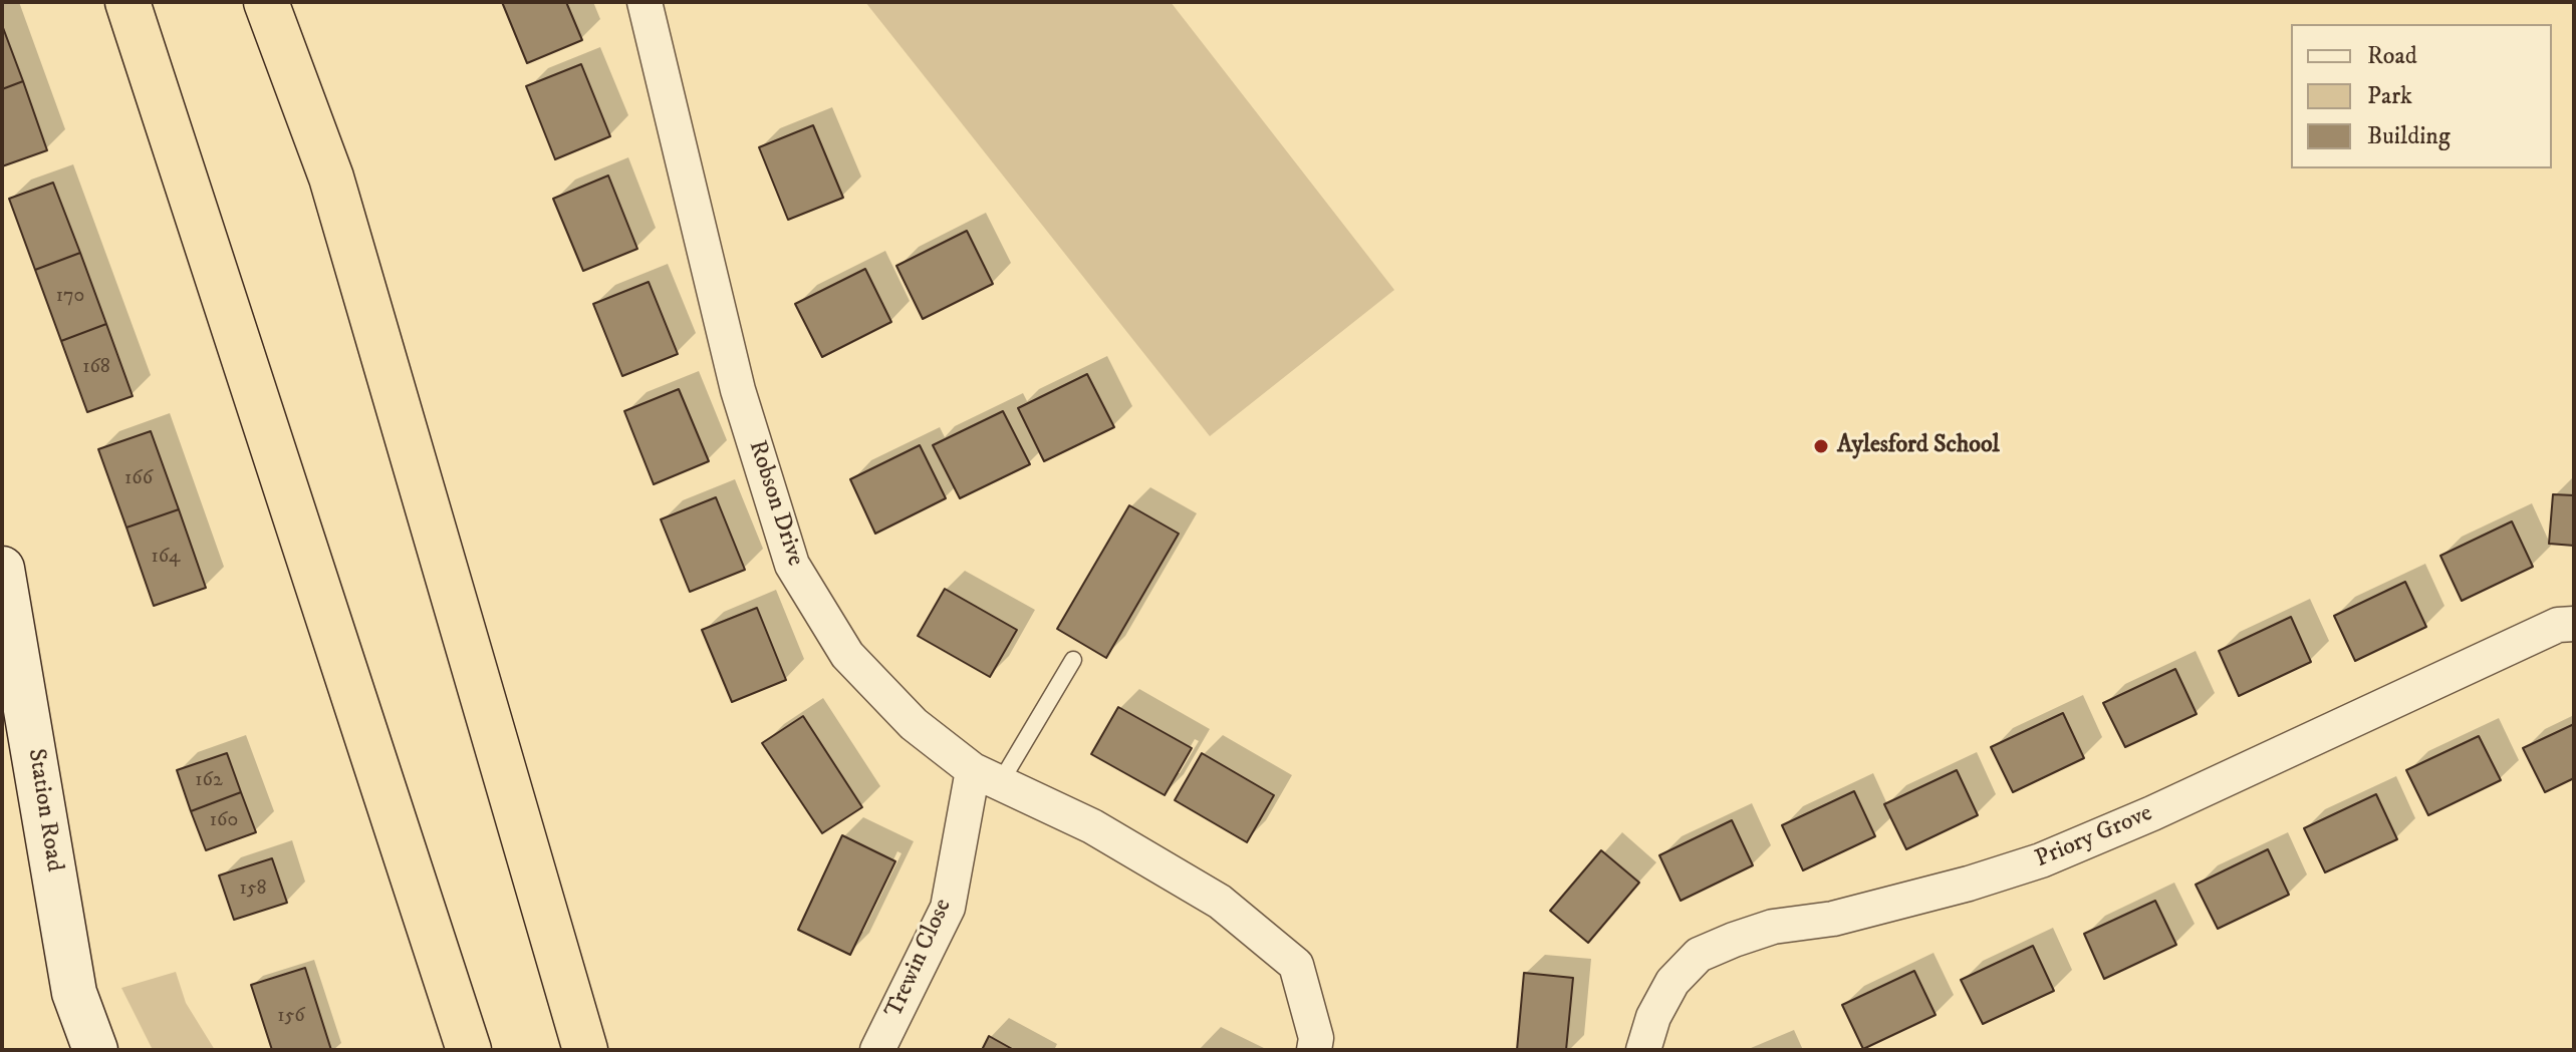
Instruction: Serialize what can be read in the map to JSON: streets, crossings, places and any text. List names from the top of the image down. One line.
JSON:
{"streets":{"street":["Robson Drive","Station Road","Priory Grove","Trewin Close"]},"crossings":[["Robson Drive","Trewin Close"]],"places":["Aylesford School"],"house_numbers":["170","168","166","164","162","160","158","156"],"legend":["Road","Park","Building"]}
